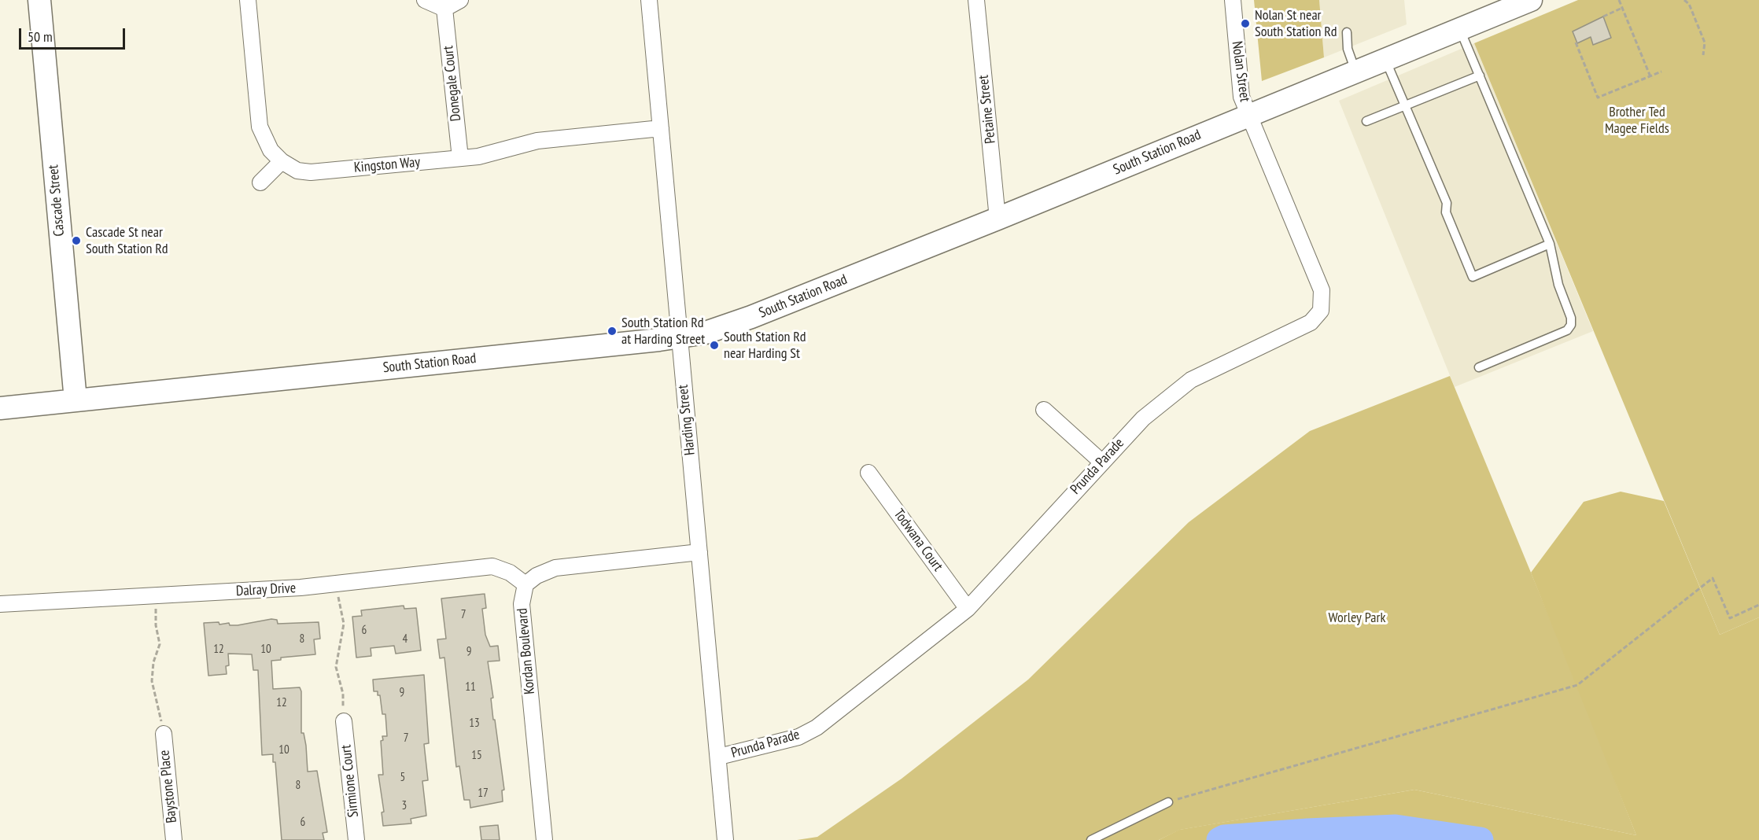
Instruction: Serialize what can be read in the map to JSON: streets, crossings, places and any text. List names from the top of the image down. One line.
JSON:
{"streets":{"main road":["South Station Road","Cascade Street"],"street":["Nolan Street","Donegale Court","Petaine Street","Kingston Way","Harding Street","Prunda Parade","Todwana Court","Dalray Drive","Kordan Boulevard","Sirmione Court","Baystone Place"]},"crossings":[["Nolan Street","South Station Road"],["Nolan Street","Prunda Parade"],["Donegale Court","Kingston Way"],["Petaine Street","South Station Road"],["South Station Road","Cascade Street"],["South Station Road","Harding Street"],["South Station Road","Prunda Parade"],["Kingston Way","Harding Street"],["Harding Street","Prunda Parade"],["Prunda Parade","Todwana Court"],["Dalray Drive","Kordan Boulevard"]],"parks":["Brother Ted Magee Fields","Worley Park"],"places":["Nolan St near South Station Rd","Cascade St near South Station Rd","South Station Rd at Harding Street","South Station Rd near Harding St"],"house_numbers":["7","6","8","4","12","10","9","11","9","12","13","7","10","15","5","8","17","3","6"],"scale_bar":"50 m"}
